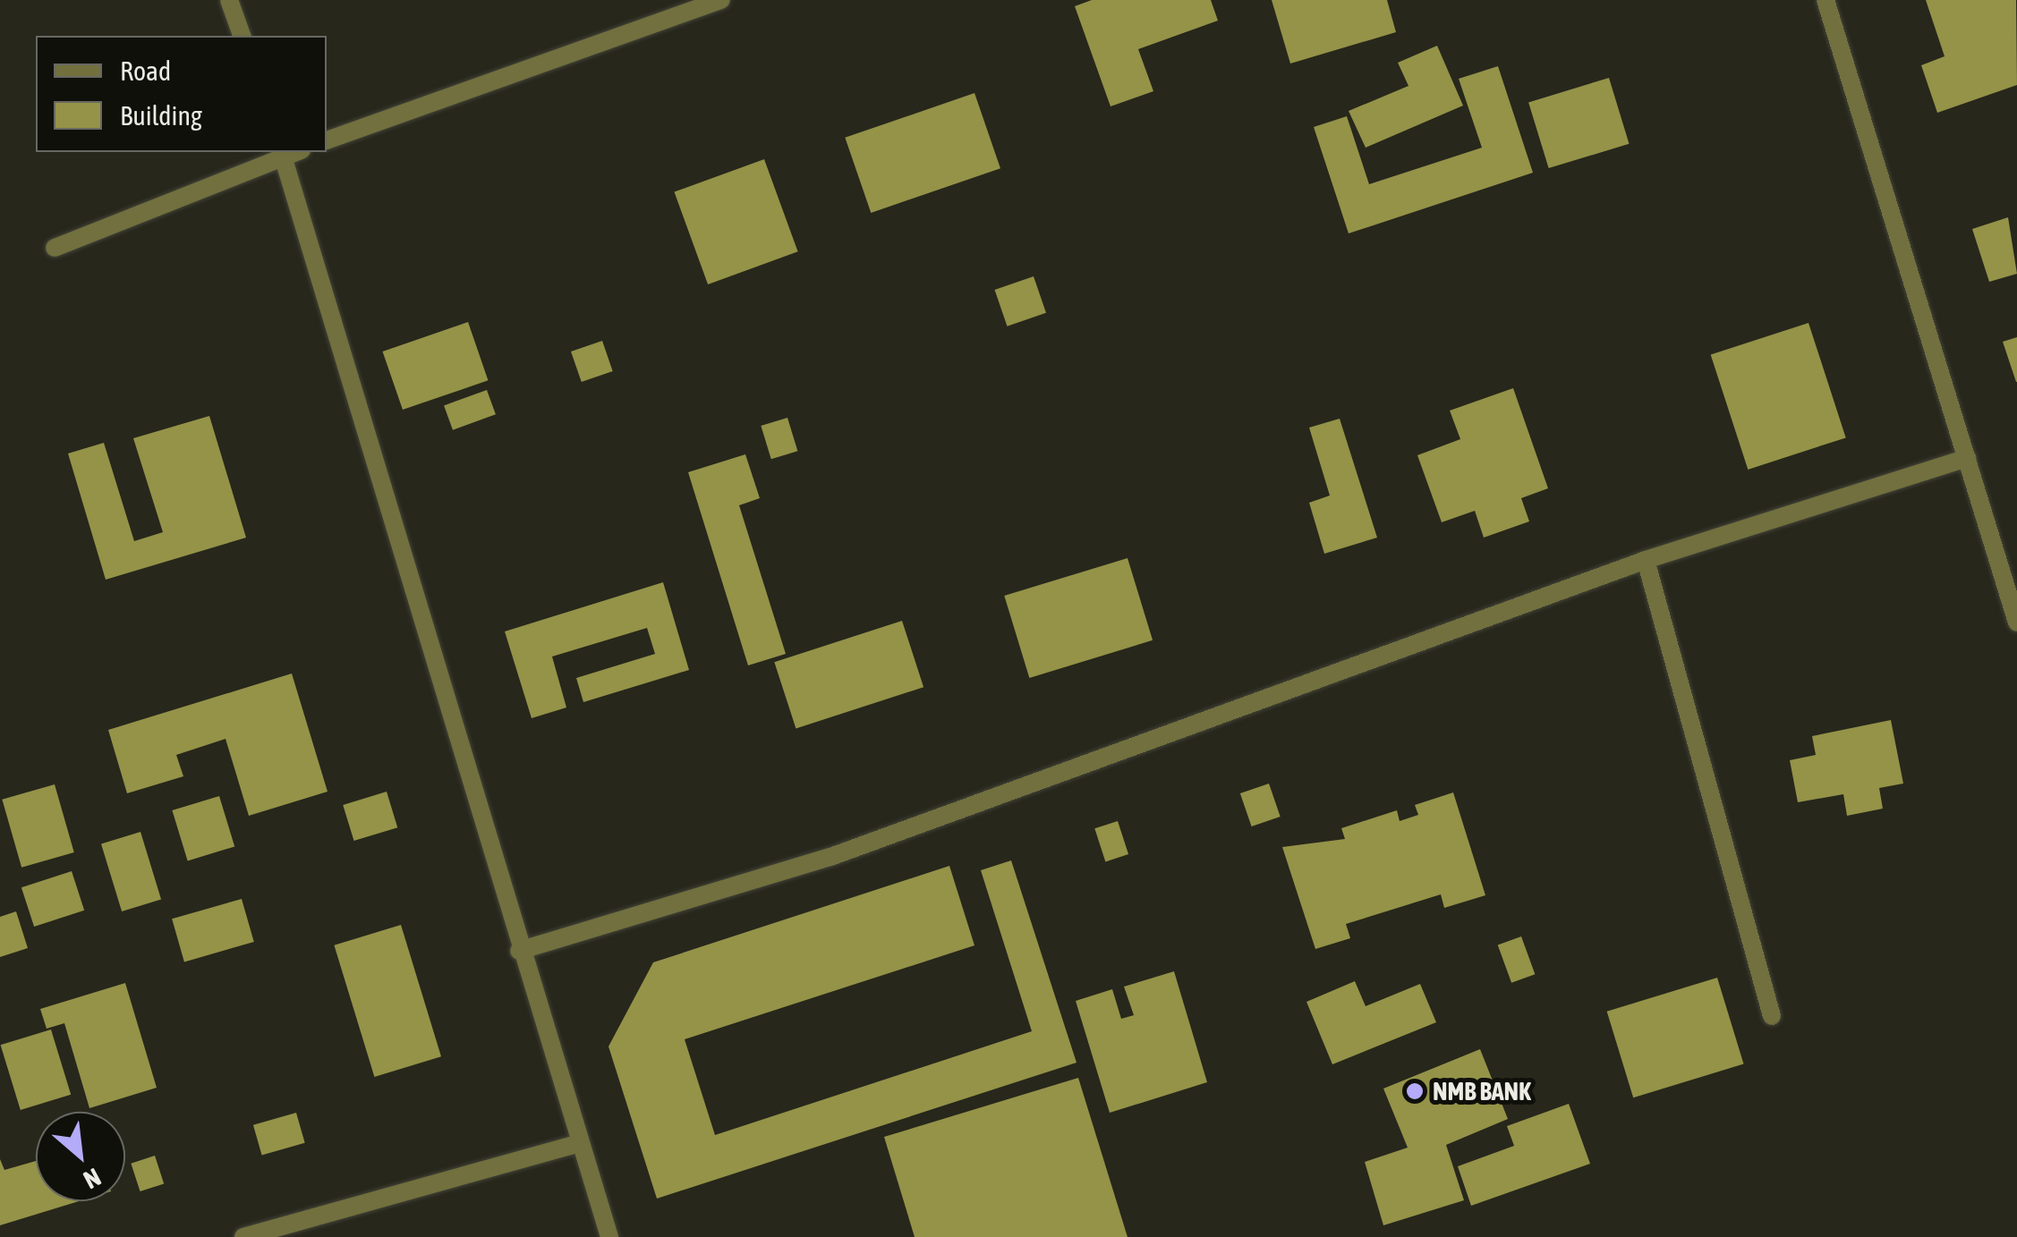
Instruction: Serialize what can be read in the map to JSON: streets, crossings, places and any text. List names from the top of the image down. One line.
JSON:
{"places":["NMB BANK"],"legend":["Road","Building"],"north":"bottom right"}
